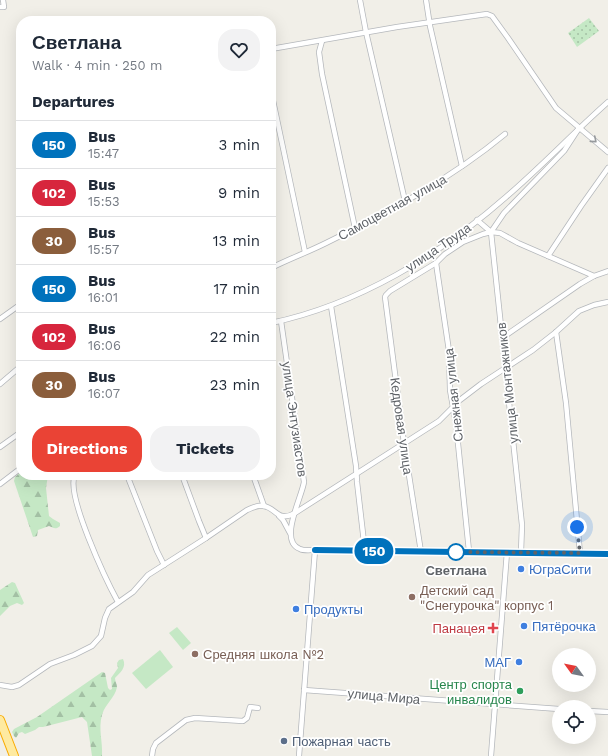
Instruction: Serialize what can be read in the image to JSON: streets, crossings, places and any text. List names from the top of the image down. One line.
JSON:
{"streets":{"street":["Самоцветная улица","улица Труда","улица Монтажников","Снежная улица","улица Энтузиастов","Кедровая улица","улица Мира"]},"crossings":[["улица Труда","улица Монтажников"],["улица Труда","Снежная улица"],["улица Труда","улица Энтузиастов"],["улица Труда","Кедровая улица"]],"places":{"other":["Светлана","ЮграСити","Детский сад \"Снегурочка\" корпус 1","Продукты","Пятёрочка","Средняя школа №2","МАГ","Центр спорта инвалидов","Пожарная часть"],"health":["Панацея"]},"lines":["bus line 150"],"north":"top left","page":{"on_map":"150","heading":[["Светлана","Walk · 4 min · 250 m"],"Departures"],"list":[{"mark":"150","name":"Bus","note":"15:47","value":"3 min"},{"mark":"102","name":"Bus","note":"15:53","value":"9 min"},{"mark":"30","name":"Bus","note":"15:57","value":"13 min"},{"mark":"150","name":"Bus","note":"16:01","value":"17 min"},{"mark":"102","name":"Bus","note":"16:06","value":"22 min"},{"mark":"30","name":"Bus","note":"16:07","value":"23 min"}],"buttons":["Directions","Tickets"]}}
